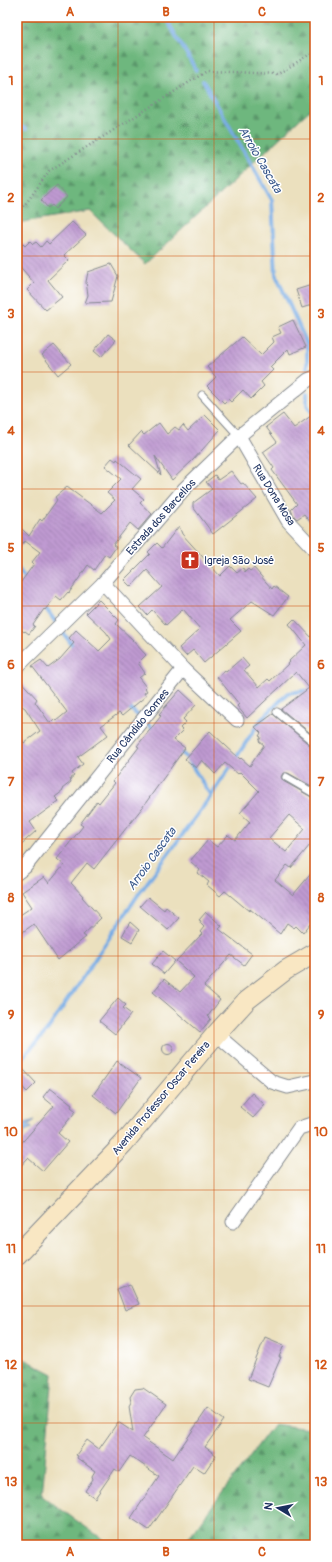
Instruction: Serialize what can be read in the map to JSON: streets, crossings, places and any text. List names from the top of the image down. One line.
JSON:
{"streets":{"main road":["Avenida Professor Oscar Pereira"],"street":["Rua Dona Mosa","Estrada dos Barcellos","Rua Cândido Gomes"]},"crossings":[["Rua Dona Mosa","Estrada dos Barcellos"]],"water":["Arroio Cascata"],"places":{"church":["Igreja São José"]},"north":"left","grid":{"columns":["A","B","C"],"rows":["1","2","3","4","5","6","7","8","9","10","11","12","13"]}}
